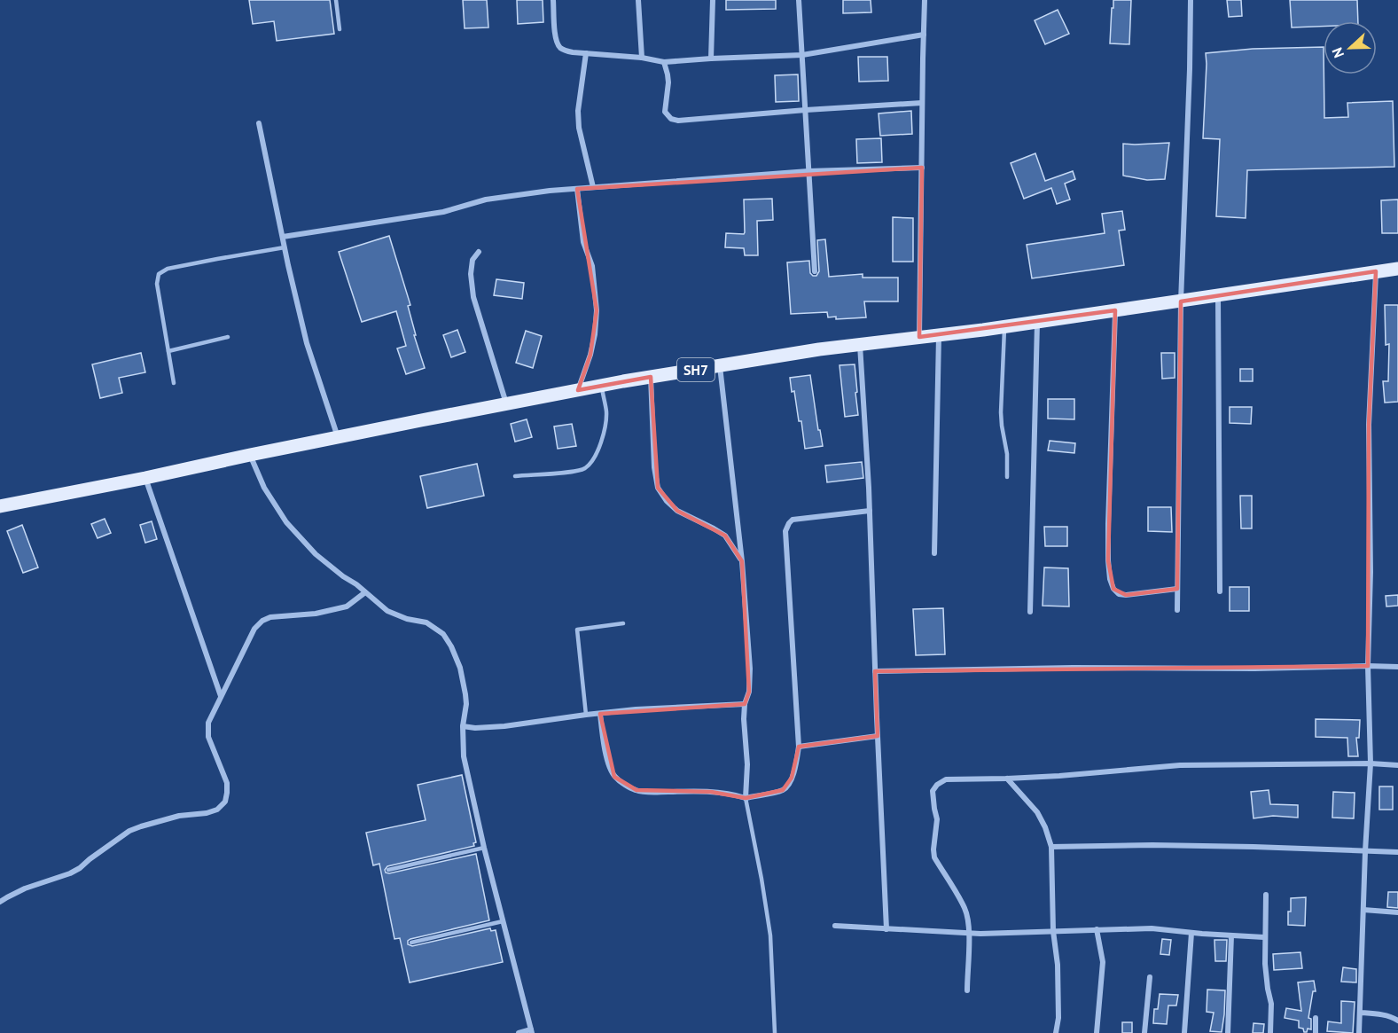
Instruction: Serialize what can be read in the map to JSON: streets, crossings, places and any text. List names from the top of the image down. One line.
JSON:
{"streets":{"main road":["SH7"]},"north":"left"}
